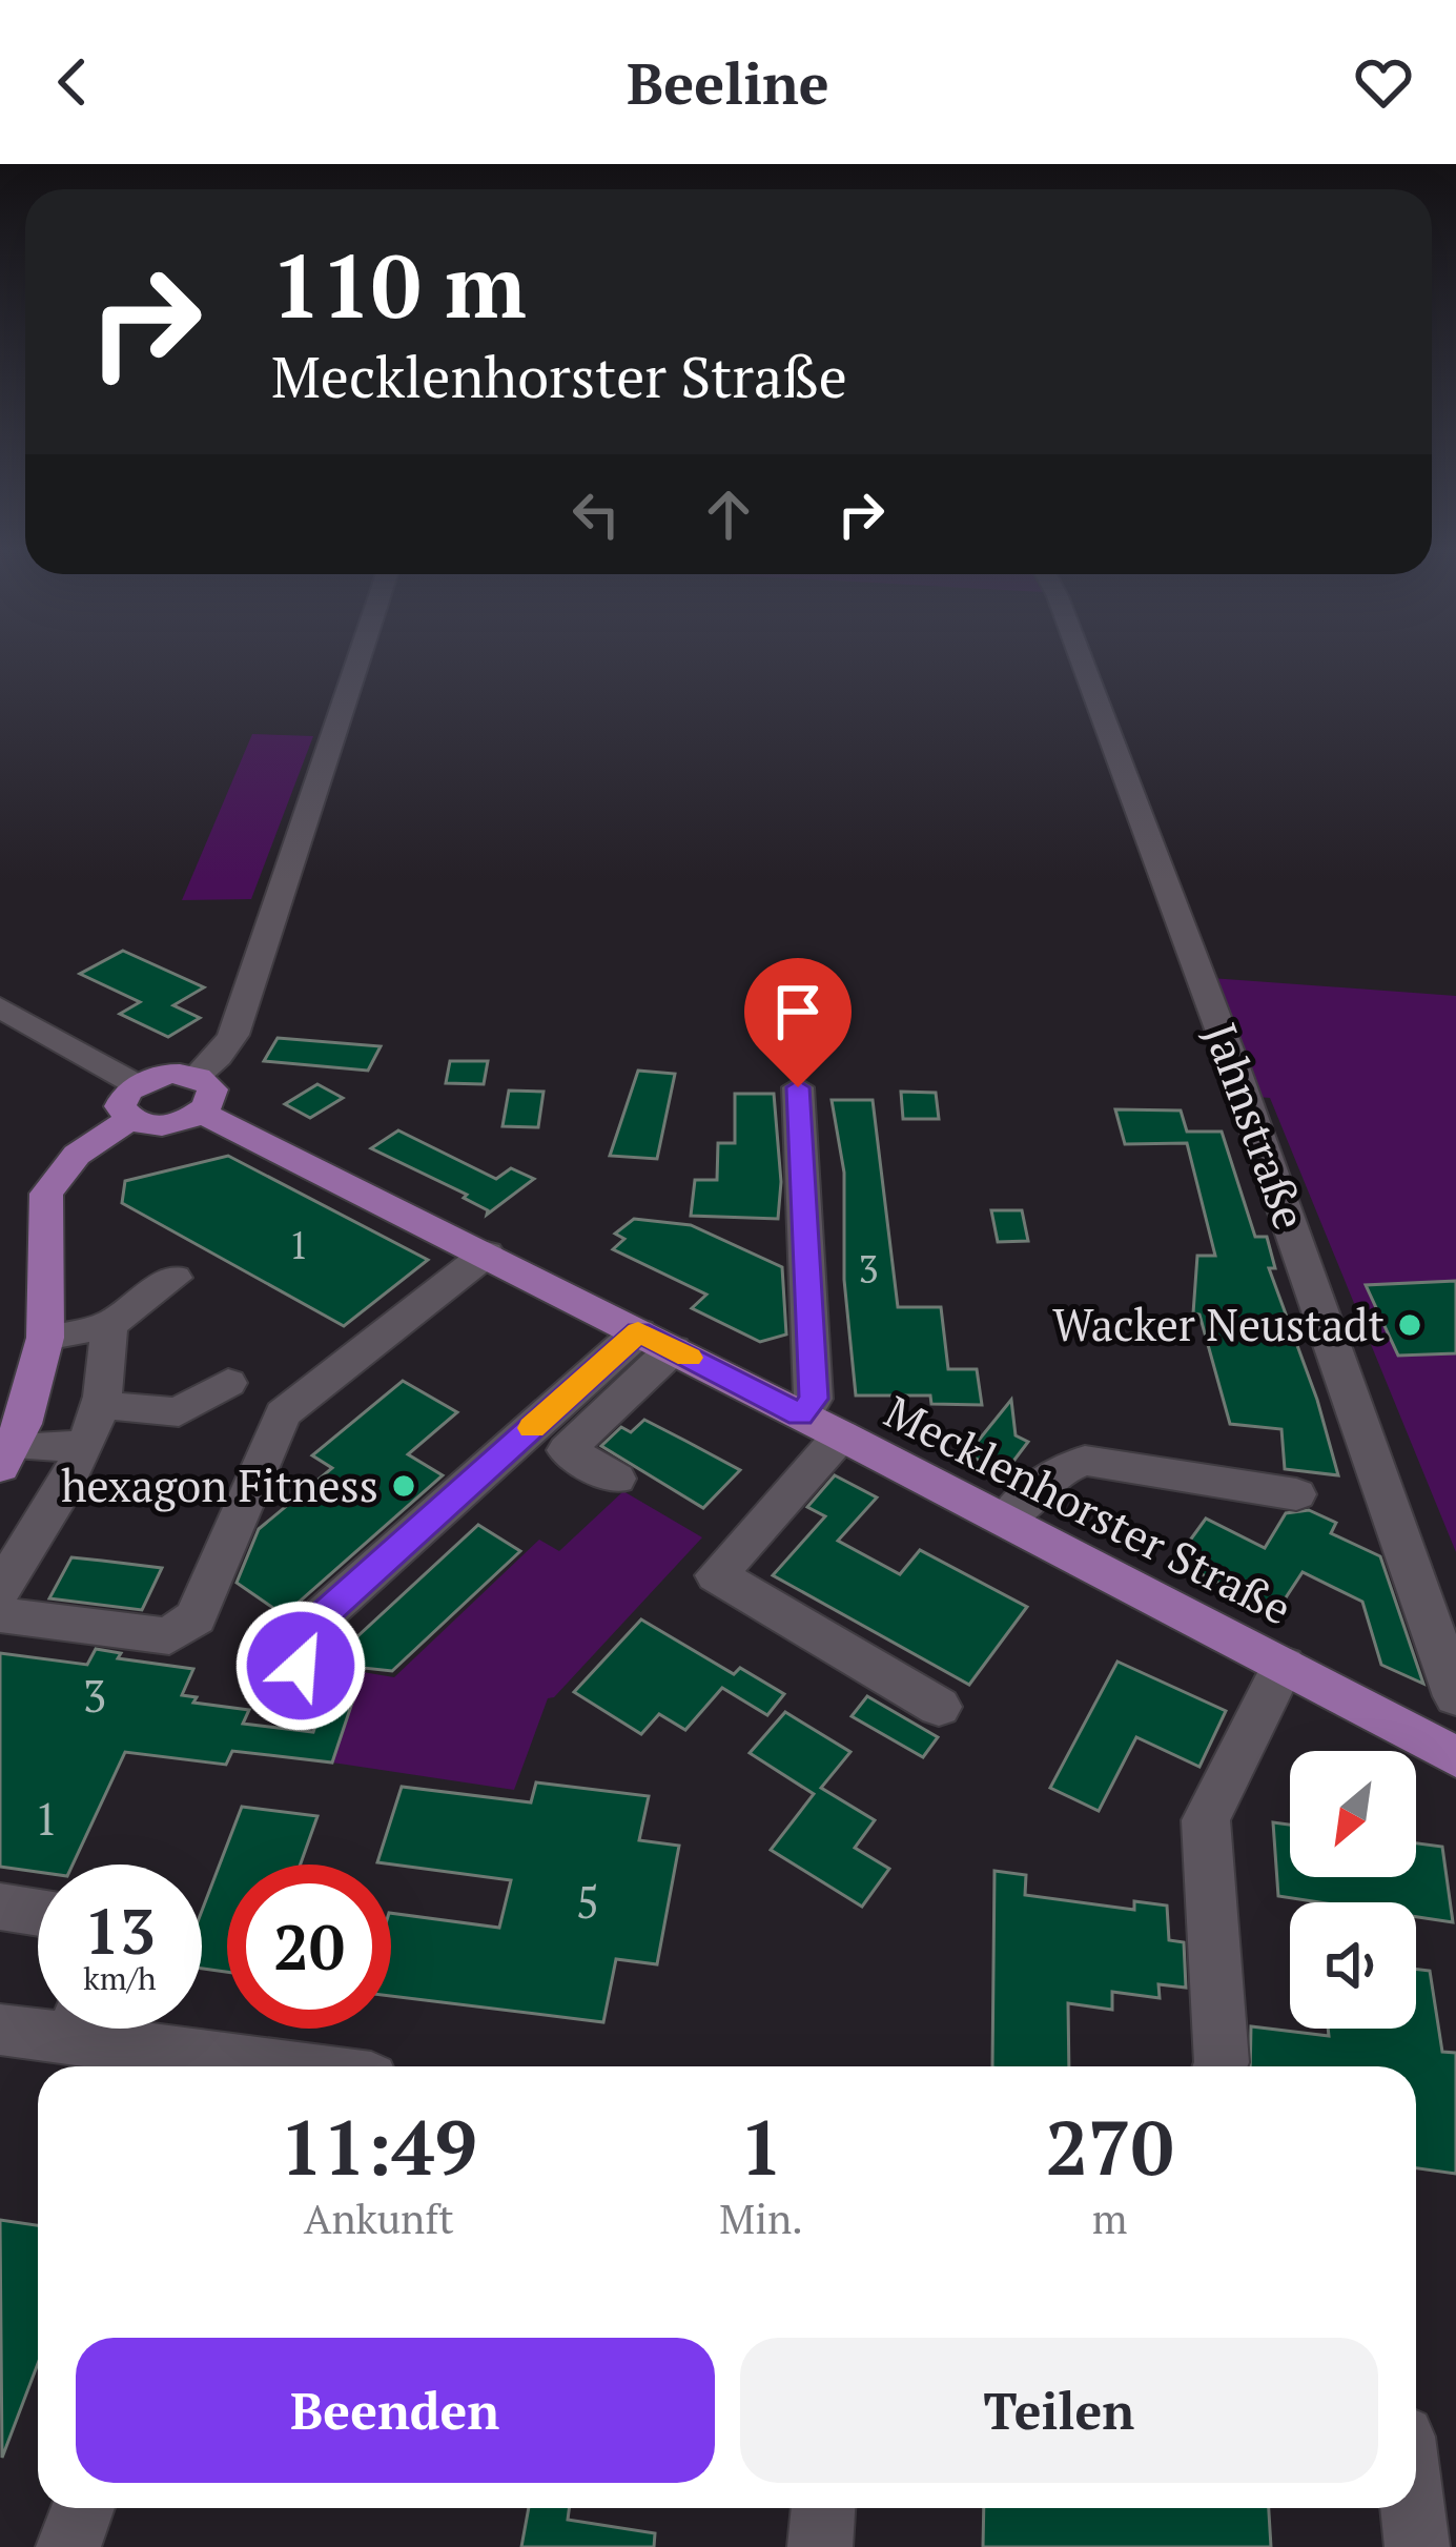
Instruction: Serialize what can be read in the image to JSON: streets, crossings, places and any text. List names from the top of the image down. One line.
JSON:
{"streets":{"main road":["Mecklenhorster Straße"],"street":["Jahnstraße"]},"places":["Wacker Neustadt","hexagon Fitness"],"house_numbers":["1","3","3","1","5"],"north":"bottom left","page":{"header":"Beeline","turn":["110 m","Mecklenhorster Straße"],"speed":"13 km/h","limit":"20","eta":["11:49","Ankunft","1","Min.","270","m"],"buttons":["Beenden","Teilen"]}}
